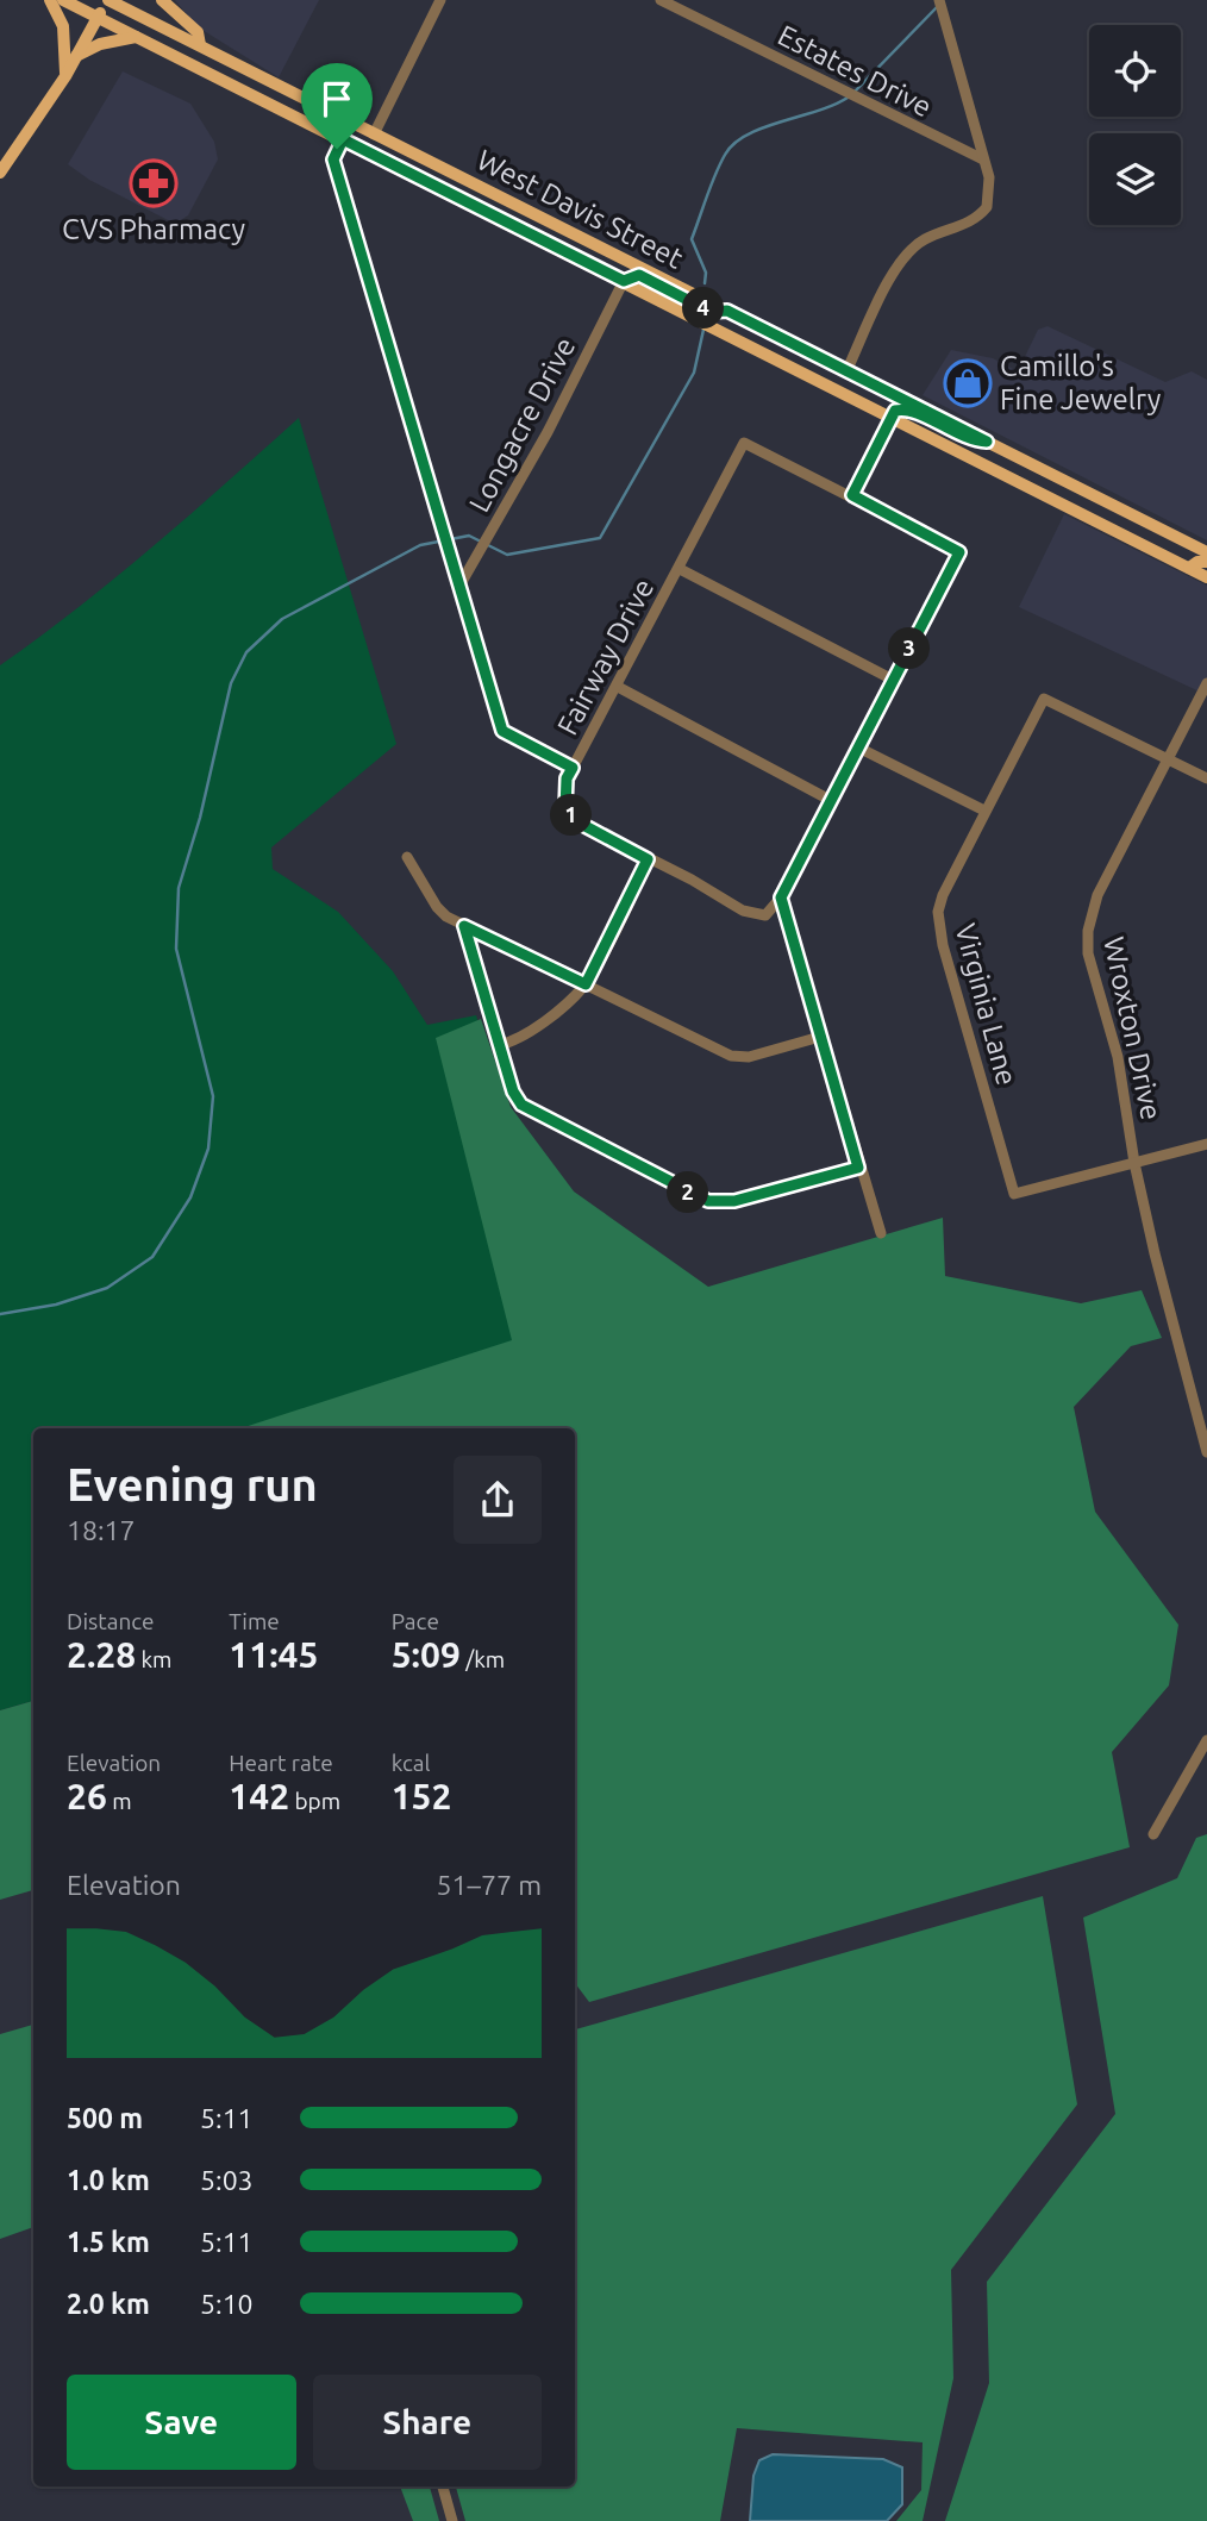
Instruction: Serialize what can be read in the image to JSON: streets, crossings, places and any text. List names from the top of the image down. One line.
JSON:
{"streets":{"main road":["West Davis Street"],"street":["Estates Drive","Longacre Drive","Fairway Drive","Virginia Lane","Wroxton Drive"]},"crossings":[["West Davis Street","Longacre Drive"],["Virginia Lane","Wroxton Drive"]],"places":{"pharmacy":["CVS Pharmacy"],"shop":["Camillo's Fine Jewelry"]},"page":{"pins":["4","3","1","2"],"heading":["Evening run","18:17"],"stats":[["Distance","2.28 km"],["Time","11:45"],["Pace","5:09 /km"],["Elevation","26 m"],["Heart rate","142 bpm"],["kcal","152"]],"chart":["Elevation","51–77 m"],"list":[{"name":"500 m","note":"5:11"},{"name":"1.0 km","note":"5:03"},{"name":"1.5 km","note":"5:11"},{"name":"2.0 km","note":"5:10"}],"buttons":["Save","Share"]}}
